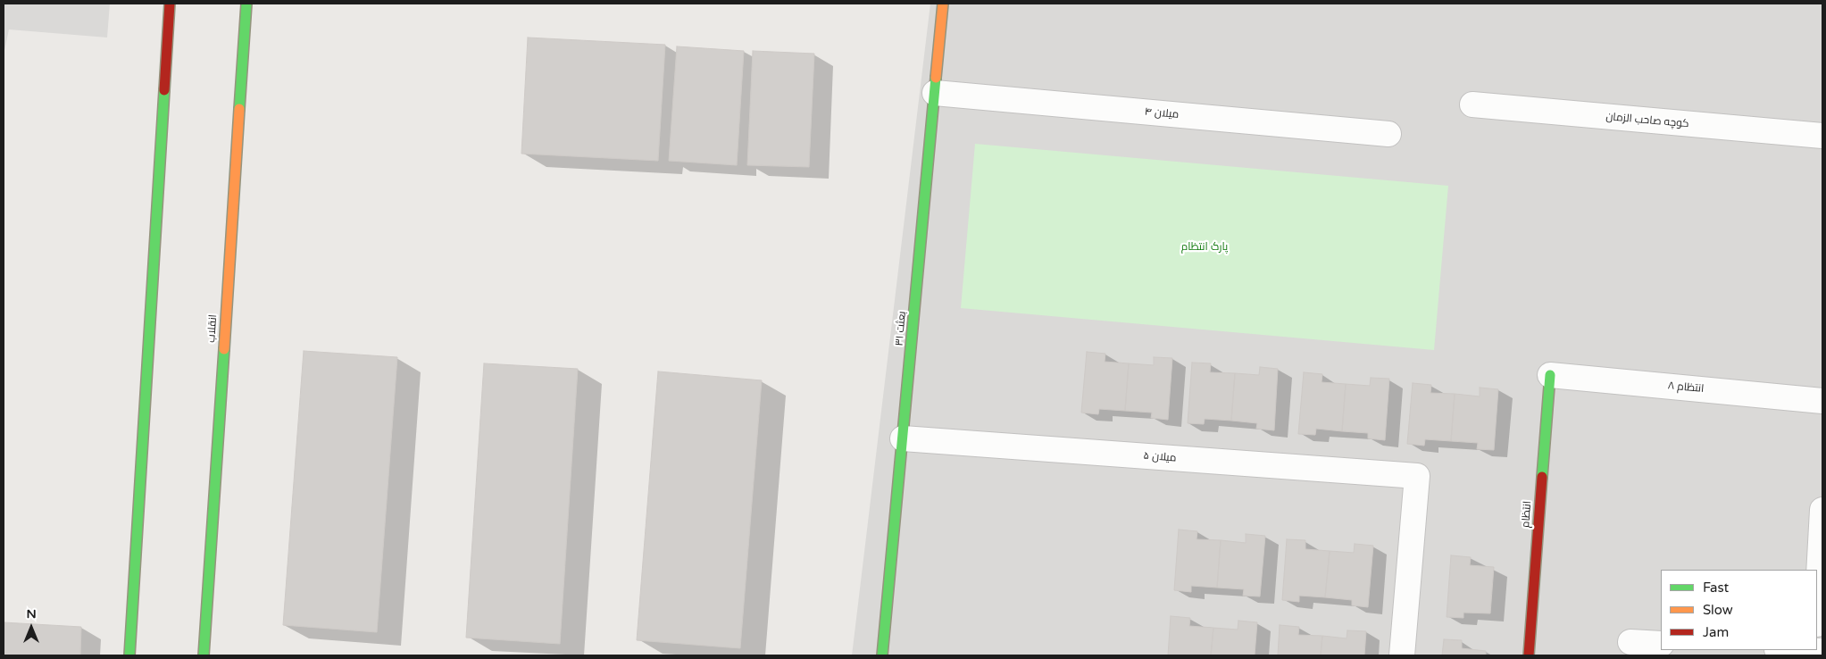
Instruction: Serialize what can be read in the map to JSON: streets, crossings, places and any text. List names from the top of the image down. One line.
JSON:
{"streets":{"main road":["انقلاب","بعثت ۳۱","انتظام"],"street":["میلان ۴","کوچه صاحب الزمان","انتظام ۸","میلان ۵"]},"crossings":[["میلان ۴","بعثت ۳۱"],["بعثت ۳۱","میلان ۵"],["انتظام ۸","انتظام"]],"parks":["پارک انتظام"],"legend":["Fast","Slow","Jam"],"north":"top"}
